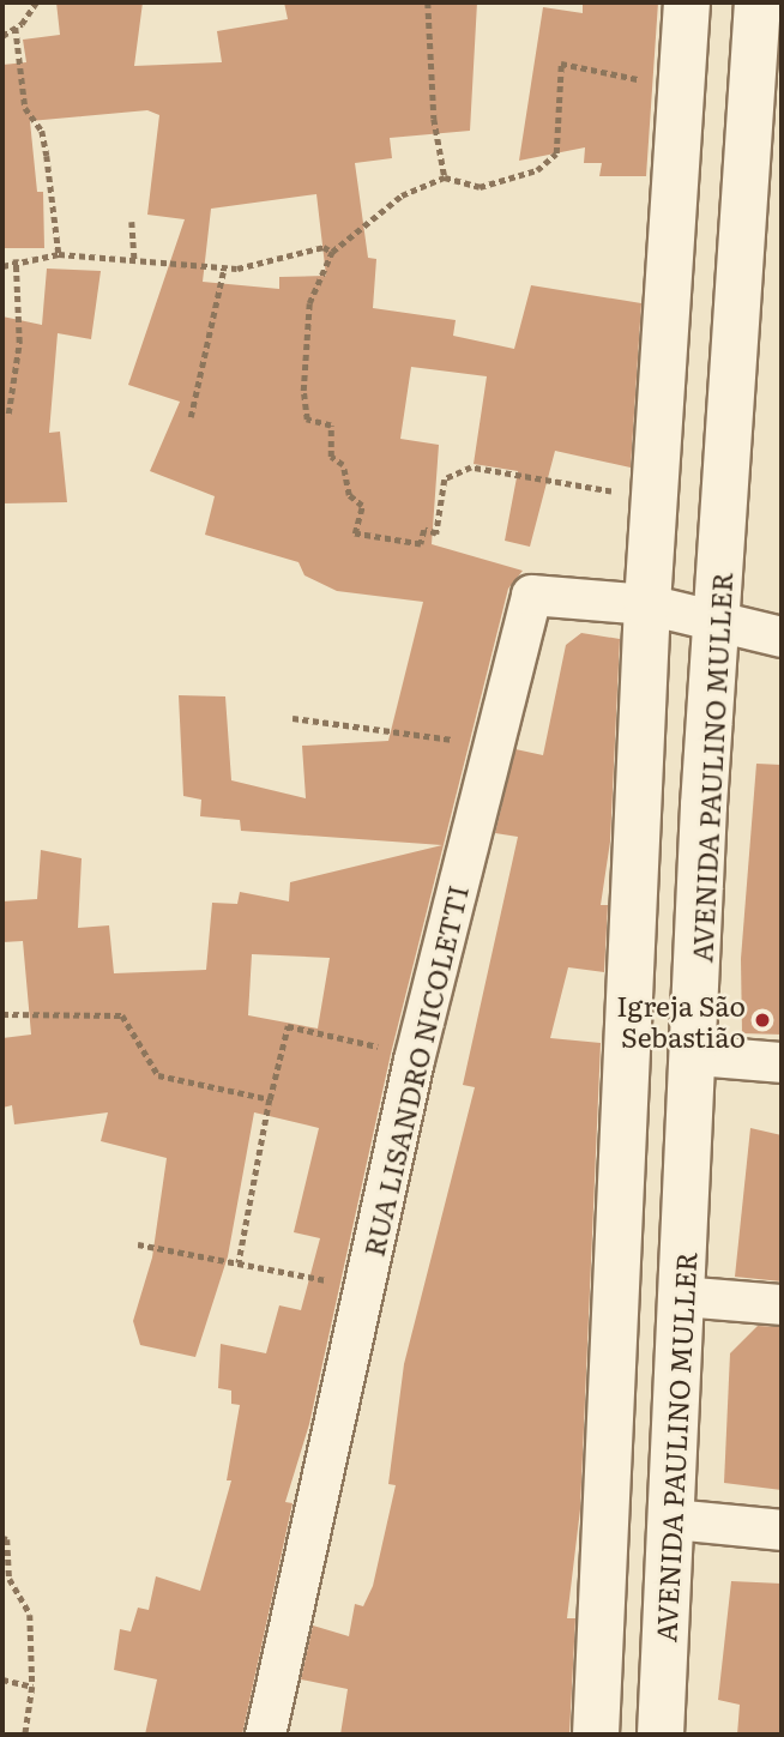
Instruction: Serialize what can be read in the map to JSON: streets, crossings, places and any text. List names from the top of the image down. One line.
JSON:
{"streets":{"main road":["AVENIDA PAULINO MULLER"],"street":["RUA LISANDRO NICOLETTI"]},"crossings":[["AVENIDA PAULINO MULLER","RUA LISANDRO NICOLETTI"]],"places":["Igreja São Sebastião"]}
